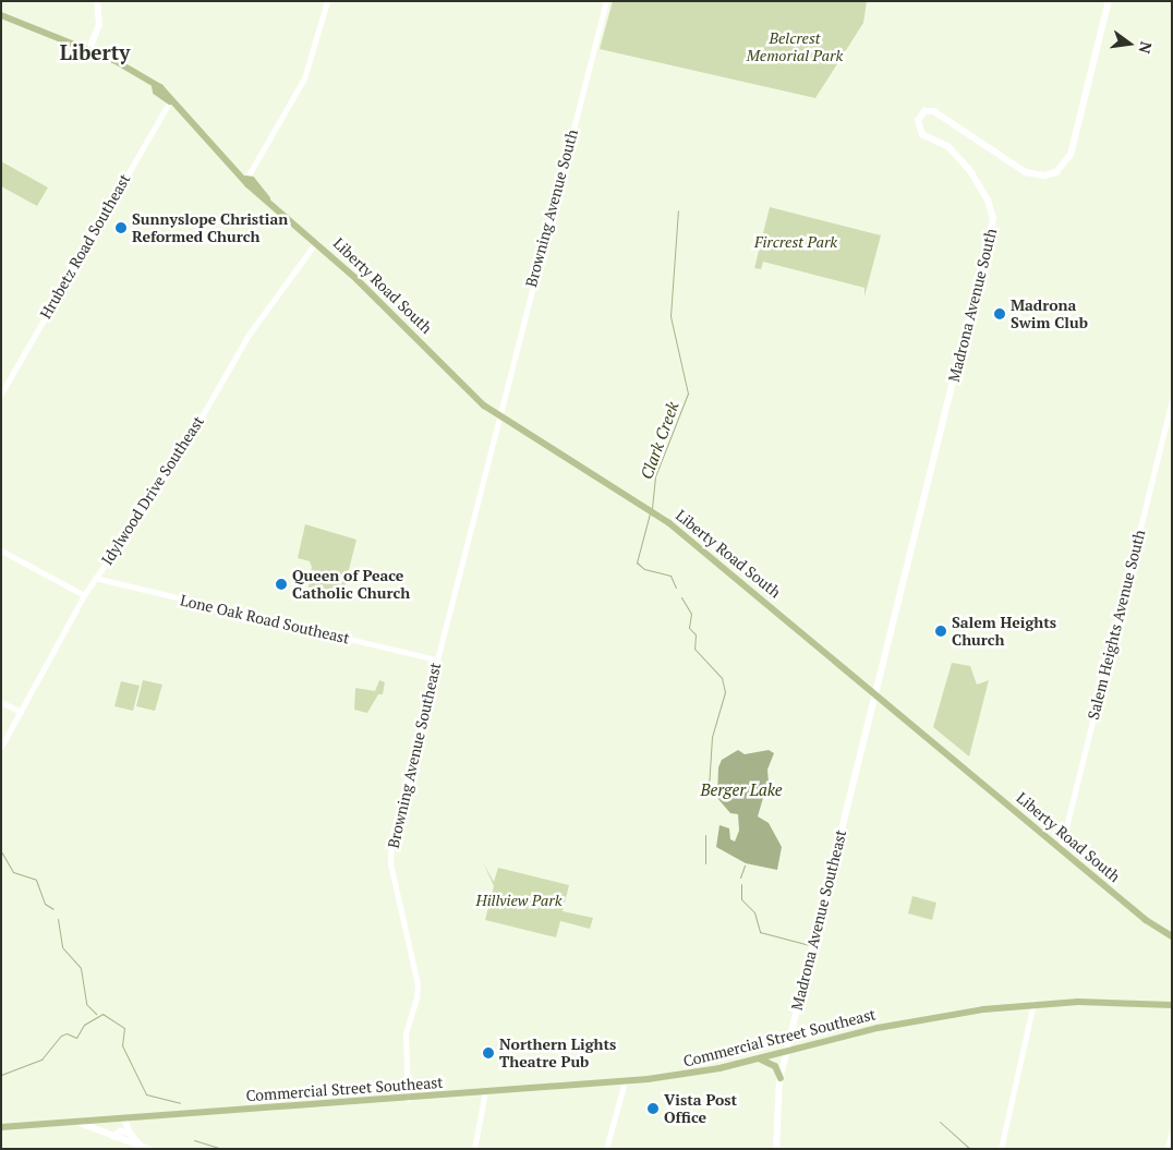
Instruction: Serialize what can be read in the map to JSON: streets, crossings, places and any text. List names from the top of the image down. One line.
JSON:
{"streets":{"main road":["Liberty Road South","Madrona Avenue South","Madrona Avenue Southeast","Commercial Street Southeast"],"street":["Browning Avenue South","Hrubetz Road Southeast","Idylwood Drive Southeast","Lone Oak Road Southeast","Salem Heights Avenue South","Browning Avenue Southeast"]},"crossings":[["Browning Avenue South","Liberty Road South"],["Browning Avenue South","Browning Avenue Southeast"],["Hrubetz Road Southeast","Liberty Road South"],["Liberty Road South","Madrona Avenue South"],["Liberty Road South","Idylwood Drive Southeast"],["Liberty Road South","Salem Heights Avenue South"],["Liberty Road South","Browning Avenue Southeast"],["Liberty Road South","Madrona Avenue Southeast"],["Madrona Avenue South","Madrona Avenue Southeast"],["Idylwood Drive Southeast","Lone Oak Road Southeast"],["Lone Oak Road Southeast","Browning Avenue Southeast"],["Browning Avenue Southeast","Commercial Street Southeast"],["Madrona Avenue Southeast","Commercial Street Southeast"]],"districts":["Liberty"],"water":["Clark Creek","Berger Lake"],"parks":["Belcrest Memorial Park","Fircrest Park","Hillview Park"],"places":["Sunnyslope Christian Reformed Church","Madrona Swim Club","Queen of Peace Catholic Church","Salem Heights Church","Northern Lights Theatre Pub","Vista Post Office"],"north":"right"}
